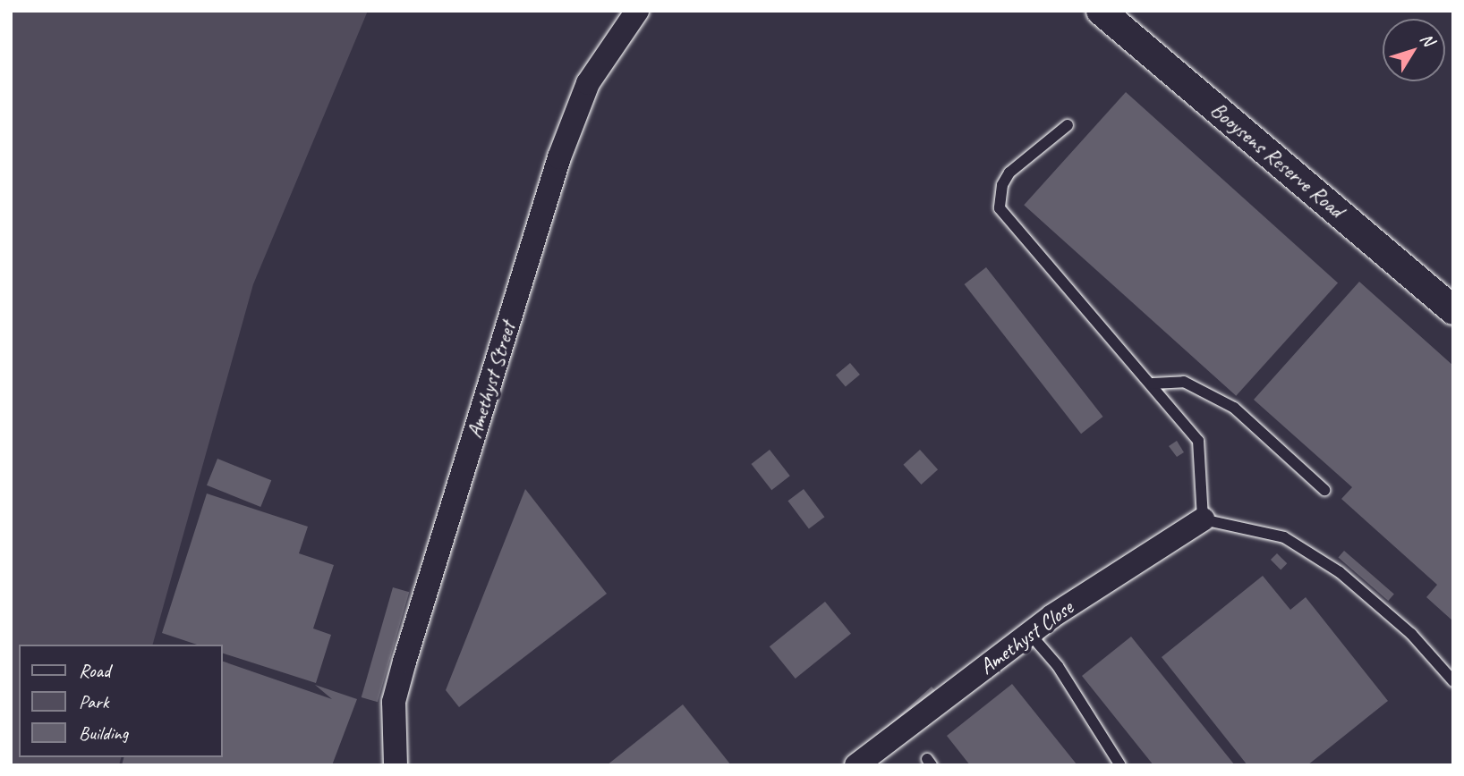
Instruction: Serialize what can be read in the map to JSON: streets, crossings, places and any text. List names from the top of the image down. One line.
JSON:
{"streets":{"street":["Booysens Reserve Road","Amethyst Street","Amethyst Close"]},"legend":["Road","Park","Building"],"north":"top right"}
